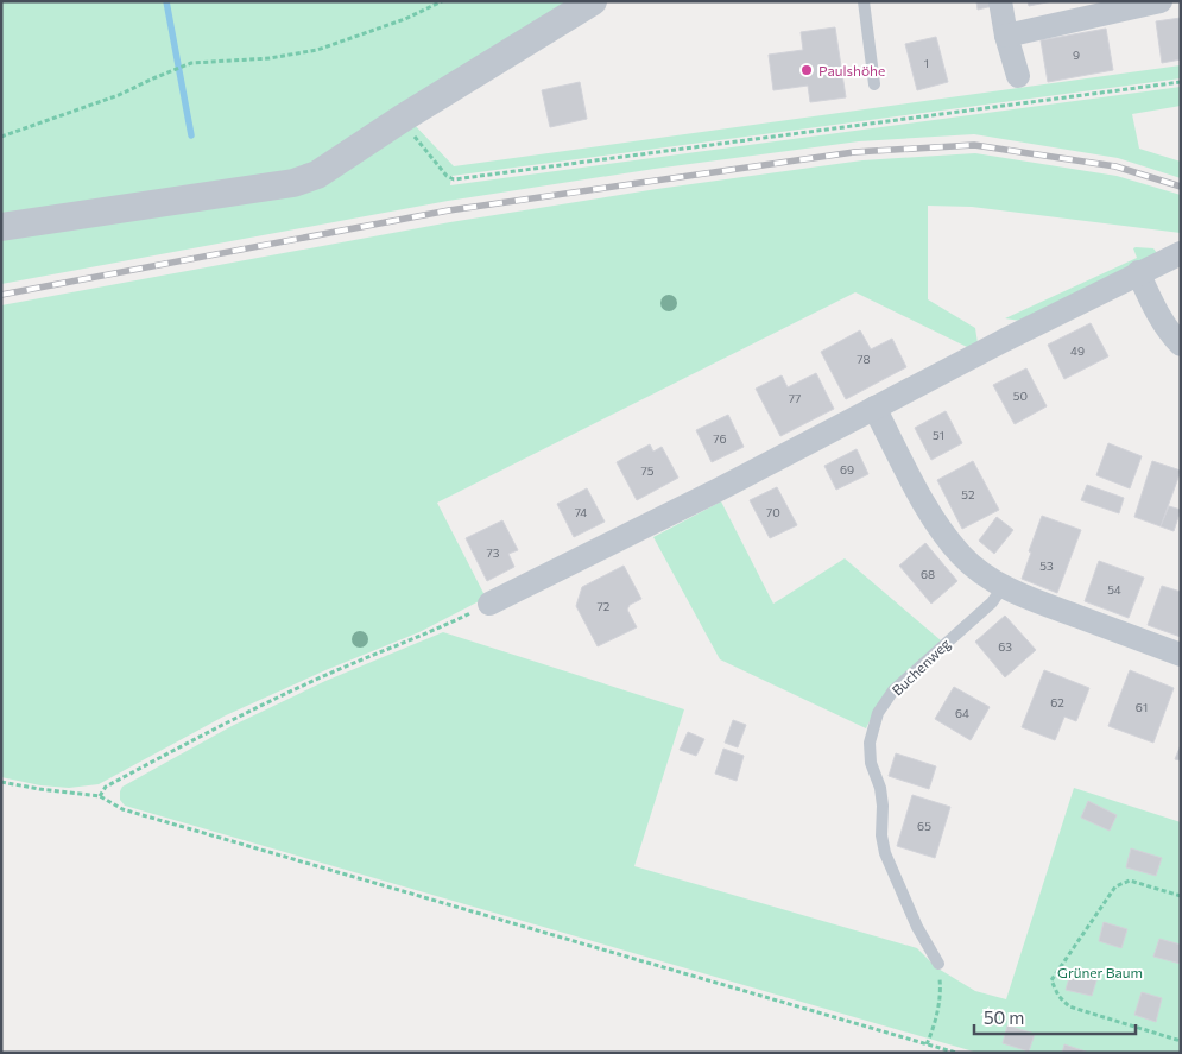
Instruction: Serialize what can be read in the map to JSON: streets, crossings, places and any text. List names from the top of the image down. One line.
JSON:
{"streets":{"lane":["Buchenweg"]},"parks":["Grüner Baum"],"places":["Paulshöhe"],"house_numbers":["9","1","49","78","50","77","51","76","69","75","52","74","70","73","53","68","54","72","63","62","61","64","65"],"scale_bar":"50 m"}
